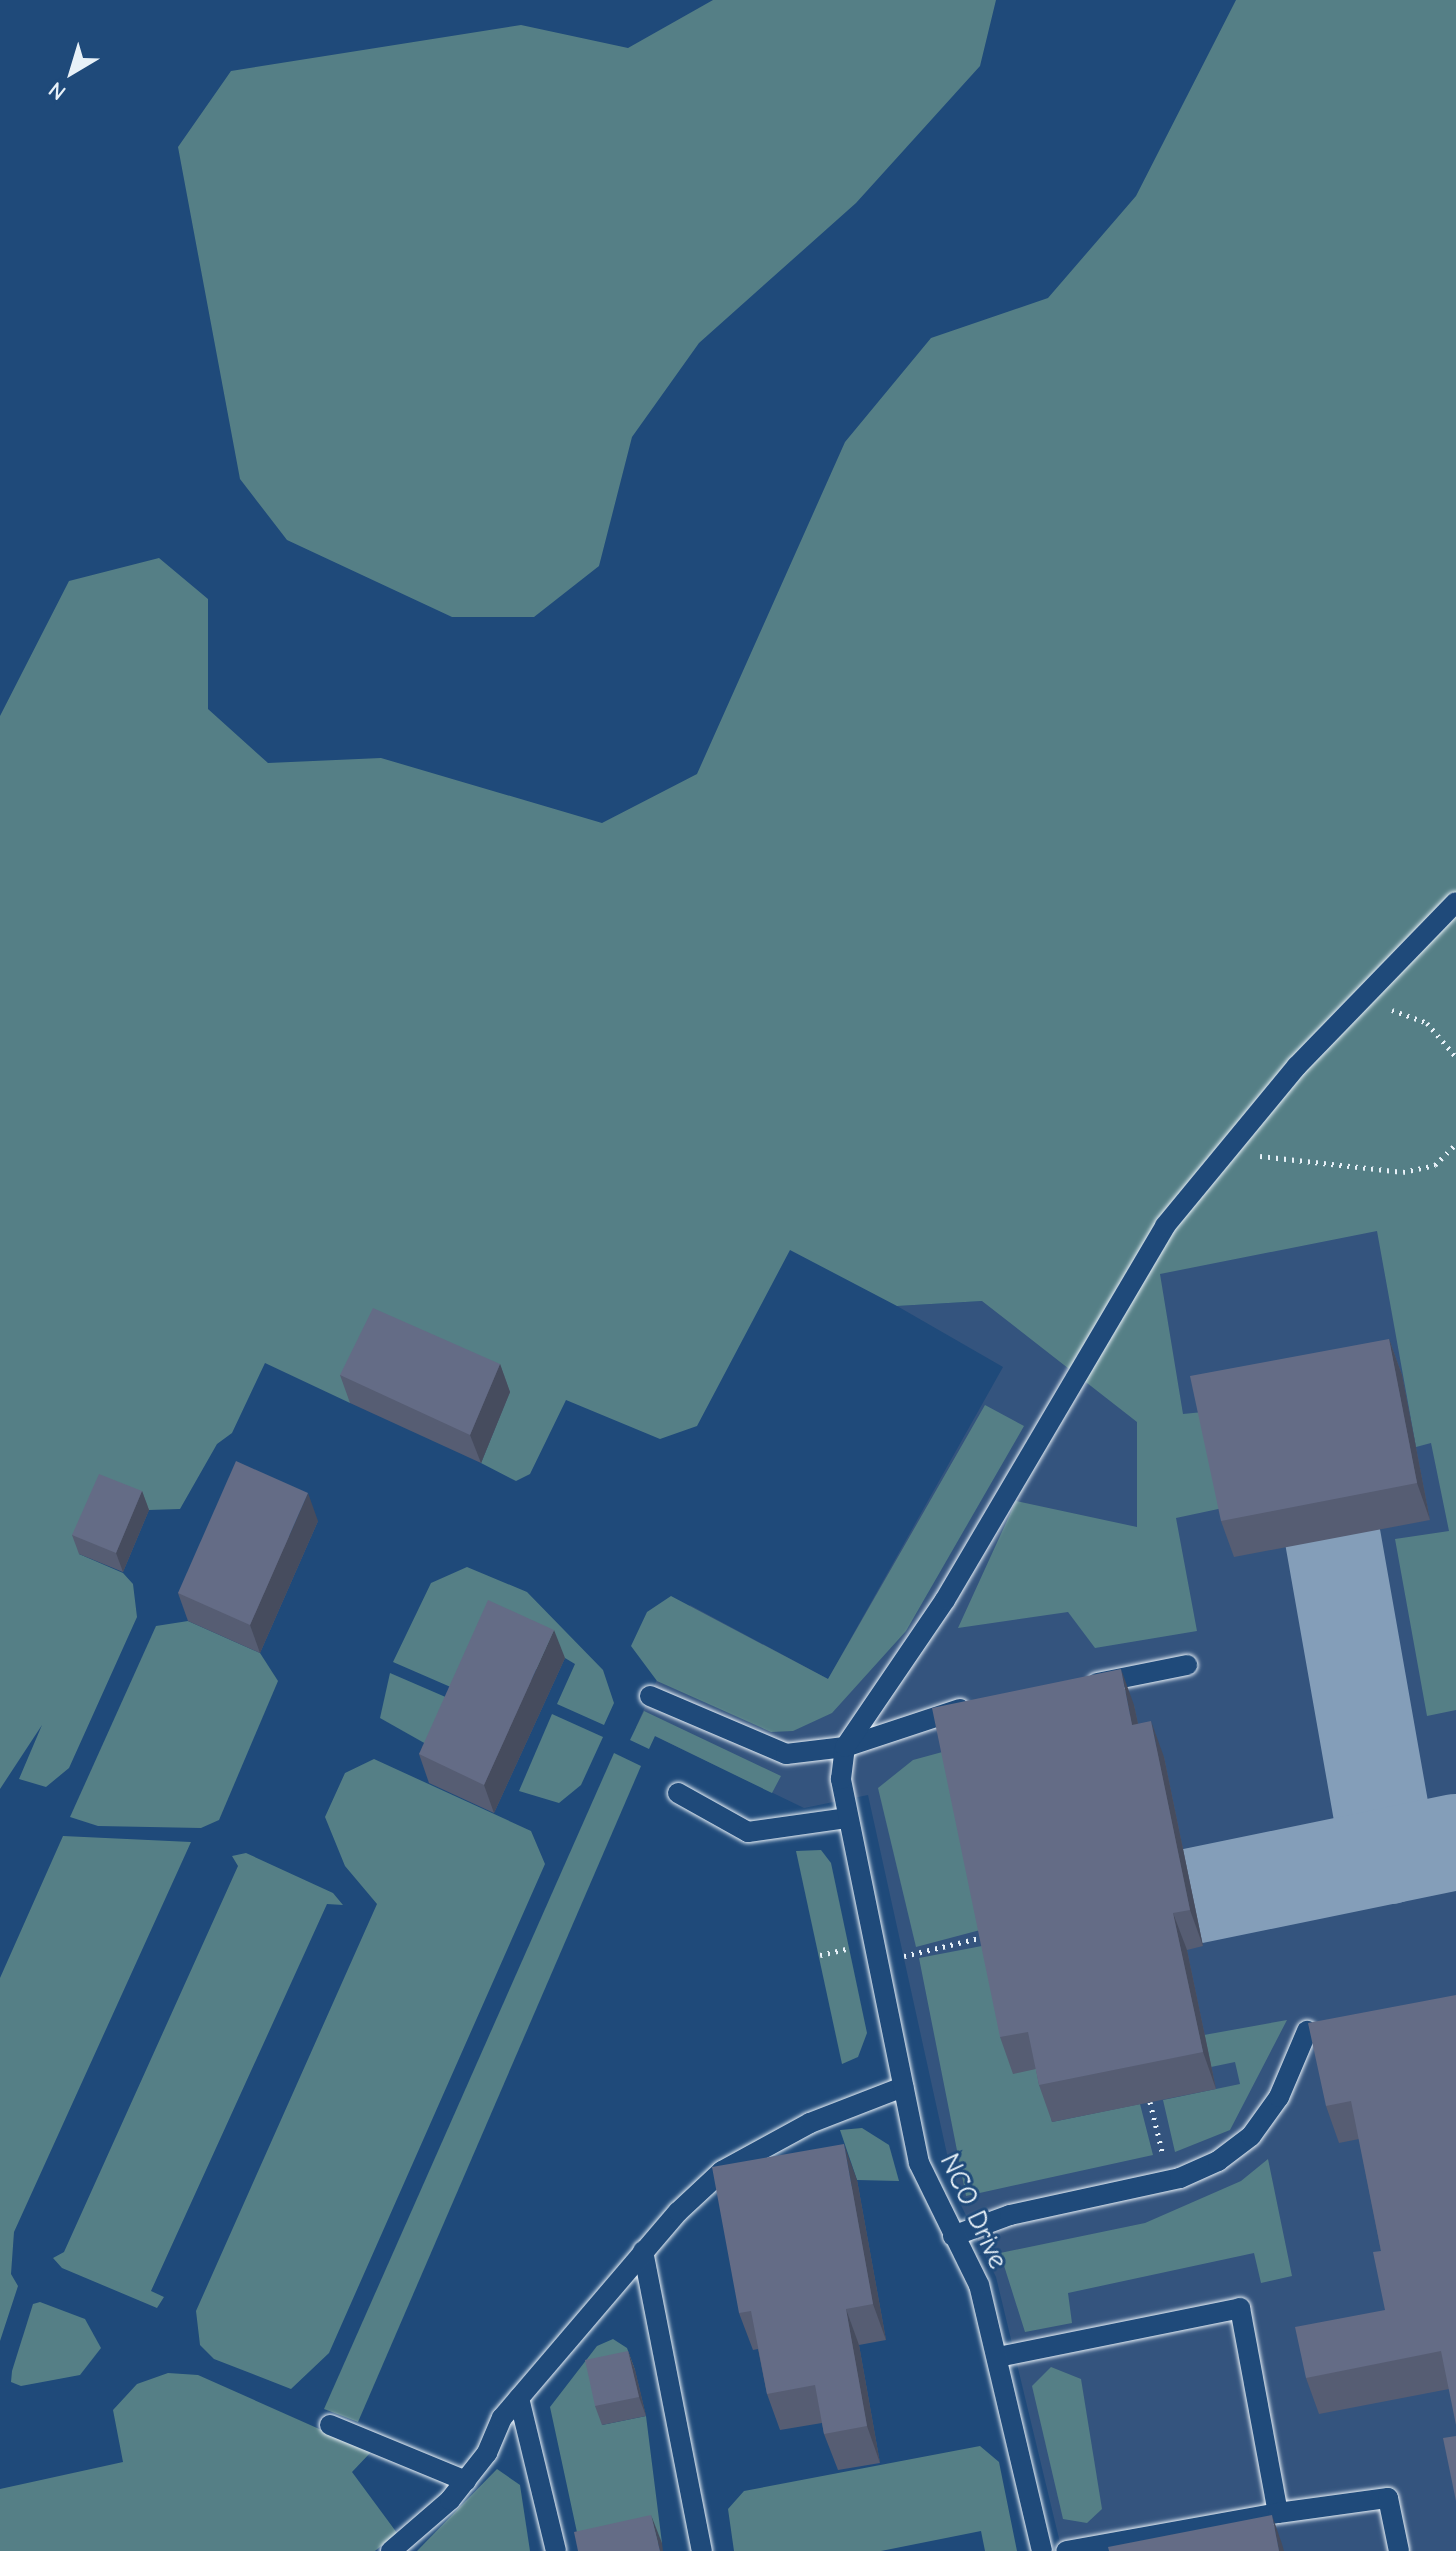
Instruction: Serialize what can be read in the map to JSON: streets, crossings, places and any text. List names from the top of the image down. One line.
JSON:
{"streets":{"lane":["NCO Drive"]},"north":"bottom left"}
